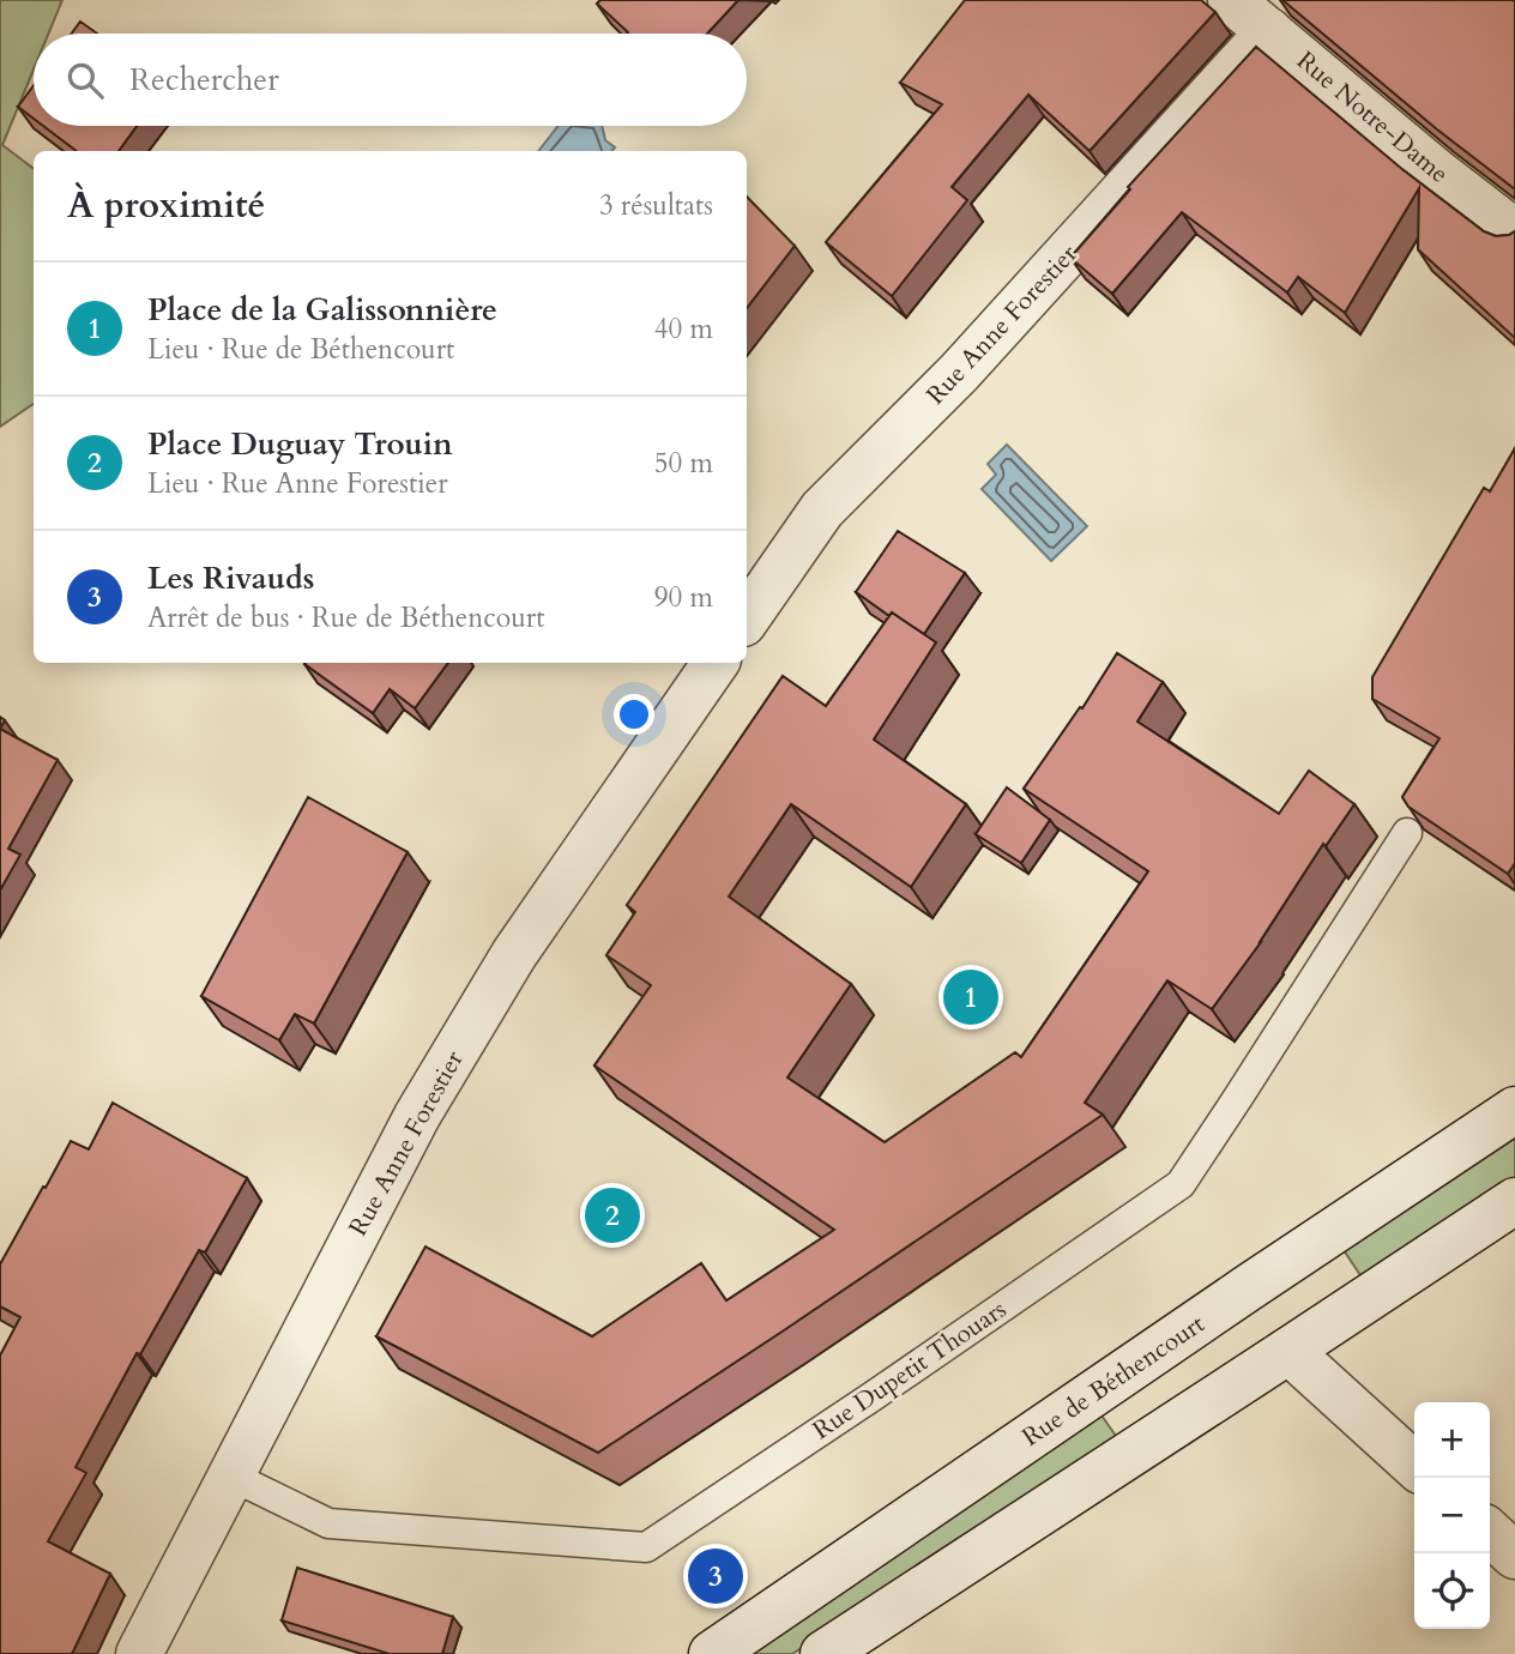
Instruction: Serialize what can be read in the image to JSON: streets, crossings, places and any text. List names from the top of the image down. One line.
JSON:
{"streets":{"street":["Rue Notre-Dame","Rue Anne Forestier","Rue de Béthencourt"],"lane":["Rue Dupetit Thouars"]},"crossings":[["Rue Notre-Dame","Rue Anne Forestier"],["Rue Anne Forestier","Rue Dupetit Thouars"]],"page":{"search":"Rechercher","heading":["À proximité","3 résultats"],"list":[{"mark":"1","name":"Place de la Galissonnière","note":"Lieu · Rue de Béthencourt","value":"40 m"},{"mark":"2","name":"Place Duguay Trouin","note":"Lieu · Rue Anne Forestier","value":"50 m"},{"mark":"3","name":"Les Rivauds","note":"Arrêt de bus · Rue de Béthencourt","value":"90 m"}],"pins":["1","2","3"],"map_buttons":["+","−"]}}
